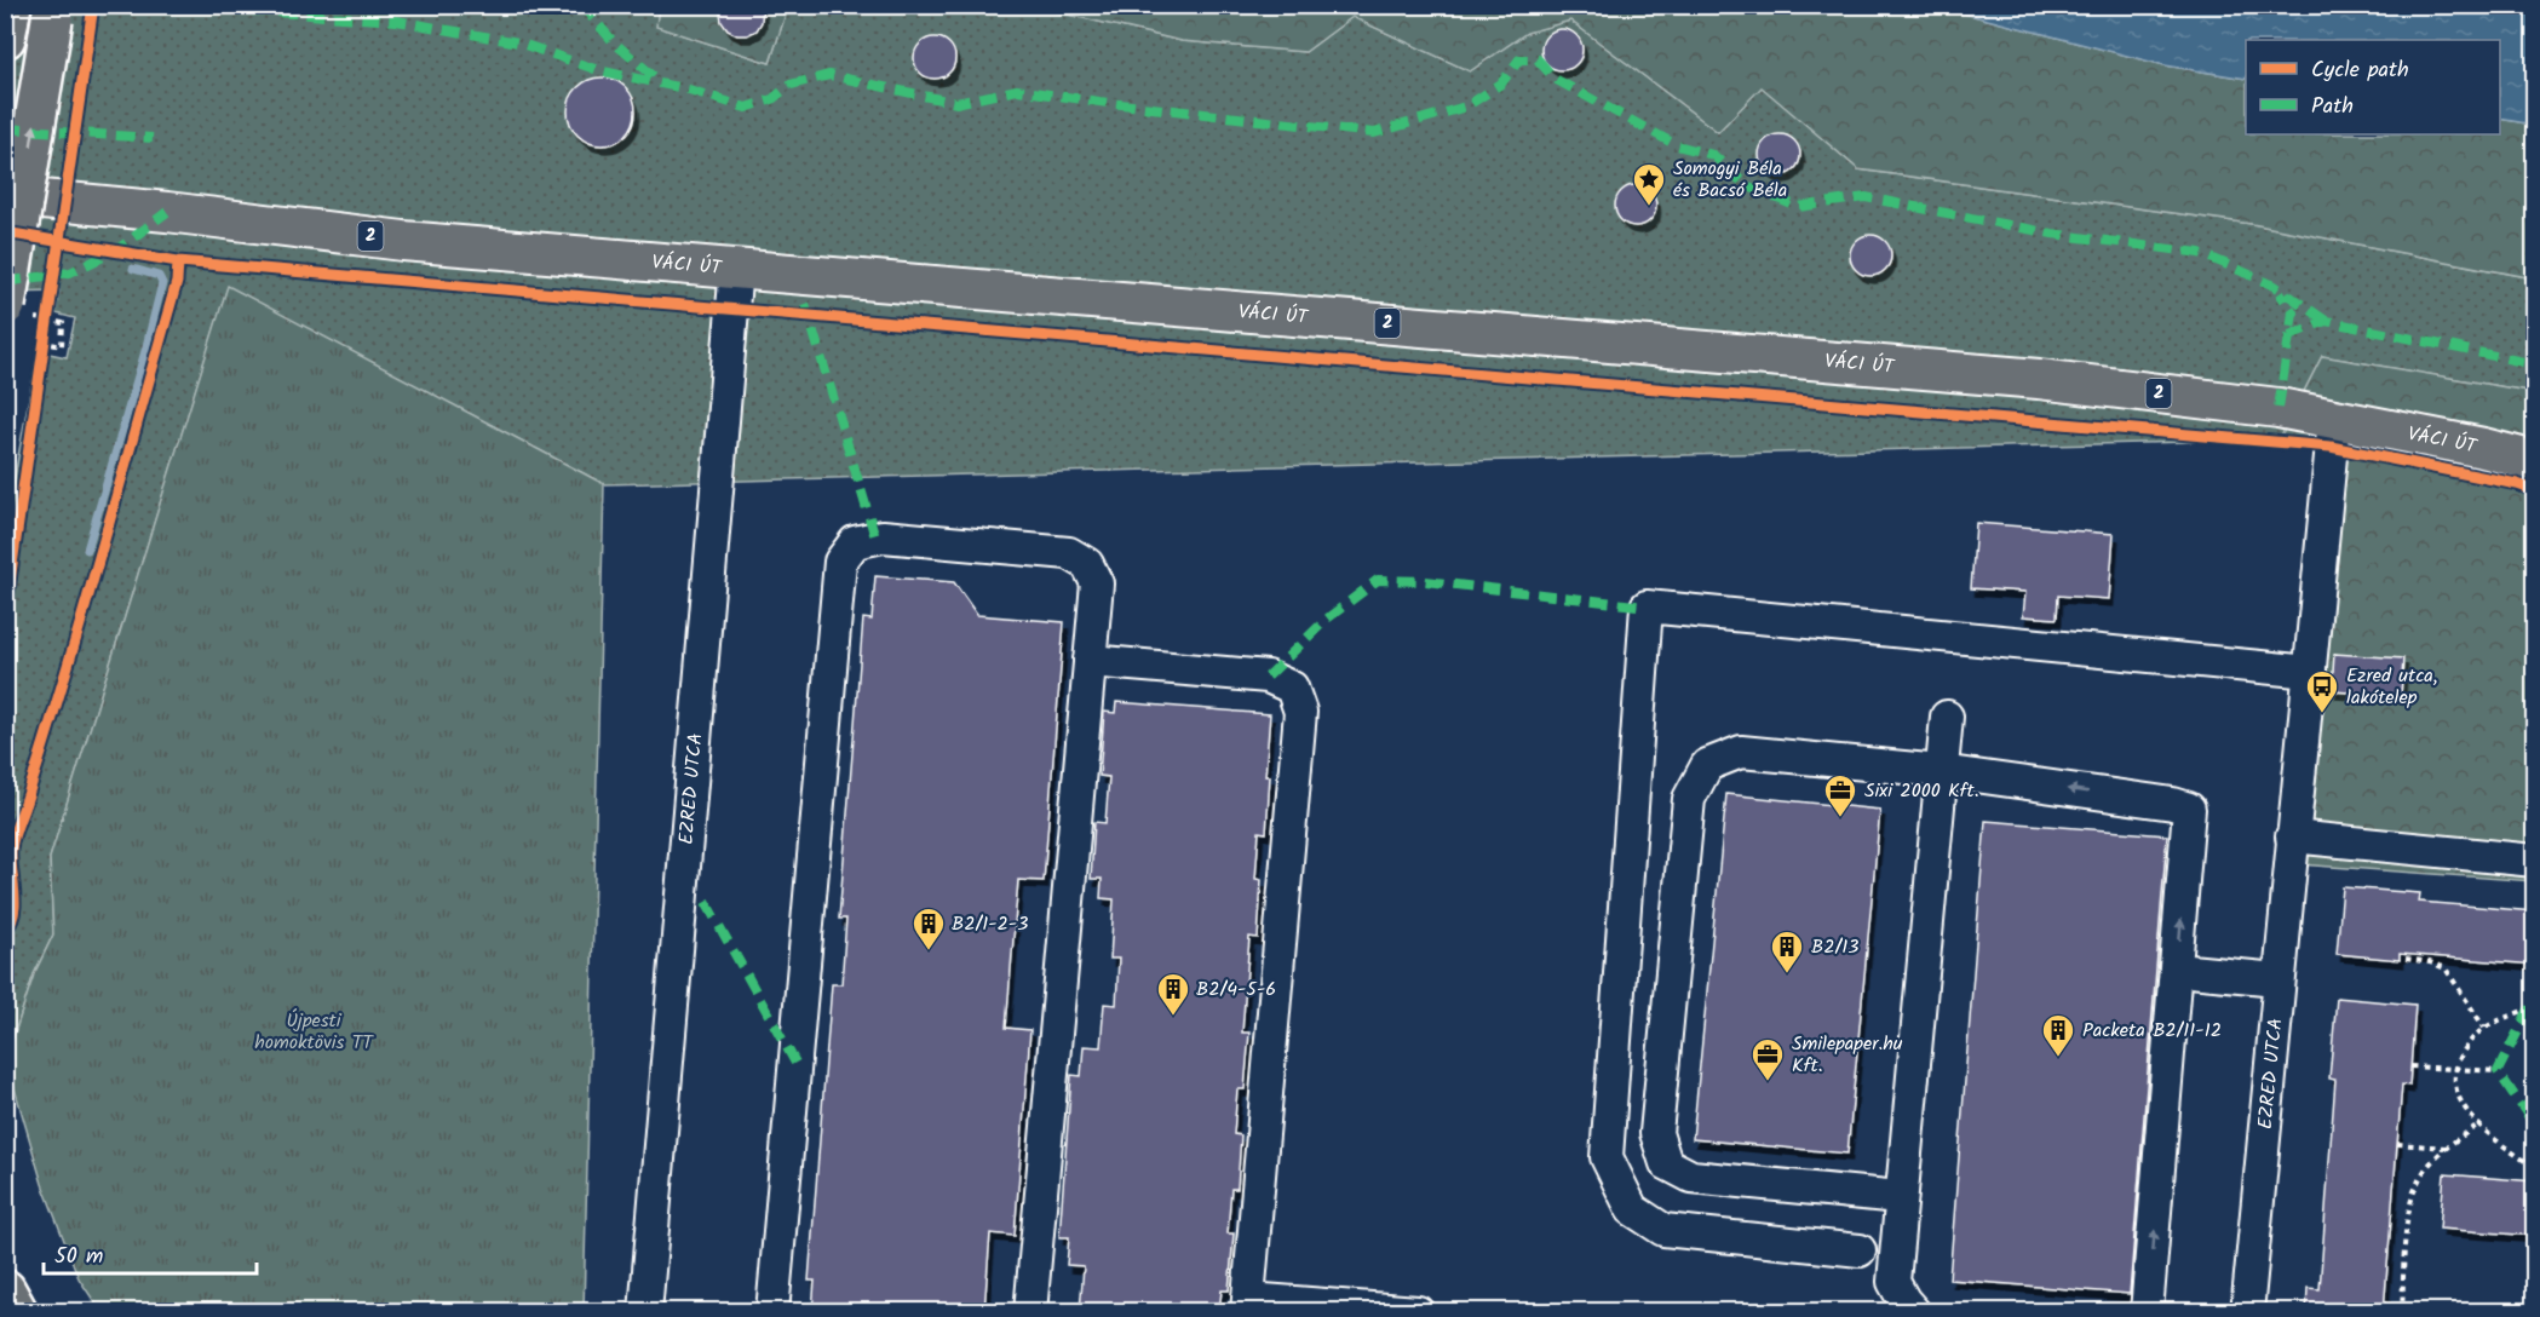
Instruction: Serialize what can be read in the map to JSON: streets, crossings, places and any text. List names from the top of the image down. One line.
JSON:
{"streets":{"main road":["2","VÁCI ÚT"],"street":["EZRED UTCA"]},"crossings":[["VÁCI ÚT","EZRED UTCA"]],"parks":["Újpesti homoktövis TT"],"places":{"place":["Somogyi Béla és Bacsó Béla"],"bus stop":["Ezred utca, lakótelep"],"office":["Sixi 2000 Kft.","Smilepaper.hu Kft."],"building":["B2/1-2-3","B2/13","B2/4-5-6","Packeta B2/11-12"]},"legend":["Cycle path","Path"],"scale_bar":"50 m"}
